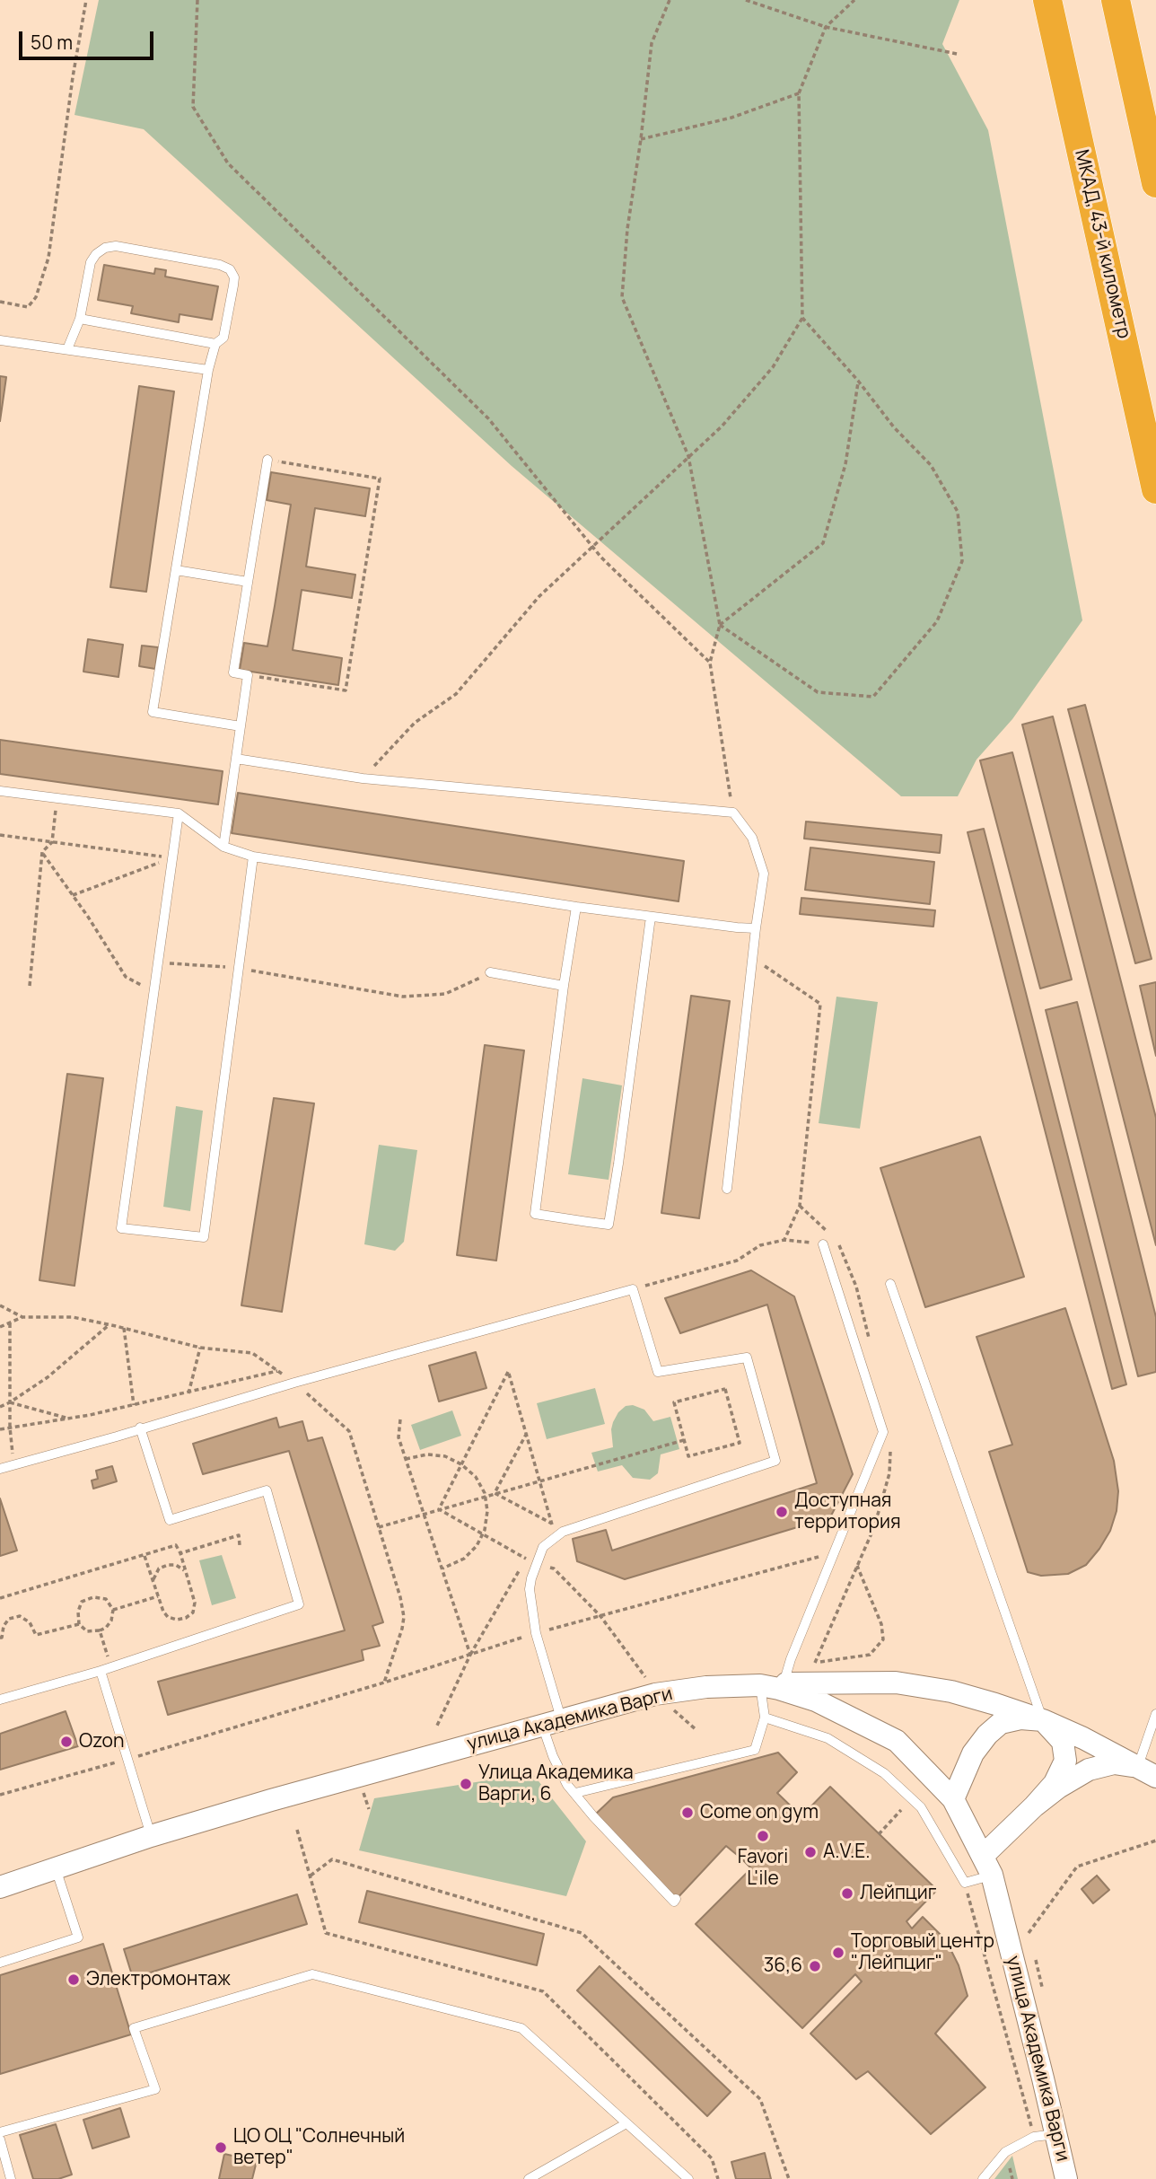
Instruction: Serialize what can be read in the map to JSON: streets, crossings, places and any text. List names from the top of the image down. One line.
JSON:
{"streets":{"highway":["МКАД, 43-й километр"],"street":["улица Академика Варги"]},"places":["Доступная территория","Ozon","Улица Академика Варги, 6","Come on gym","Favori L'ile","A.V.E.","Лейпциг","Торговый центр \"Лейпциг\"","36,6","Электромонтаж","ЦО ОЦ \"Солнечный ветер\""],"scale_bar":"50 m"}
